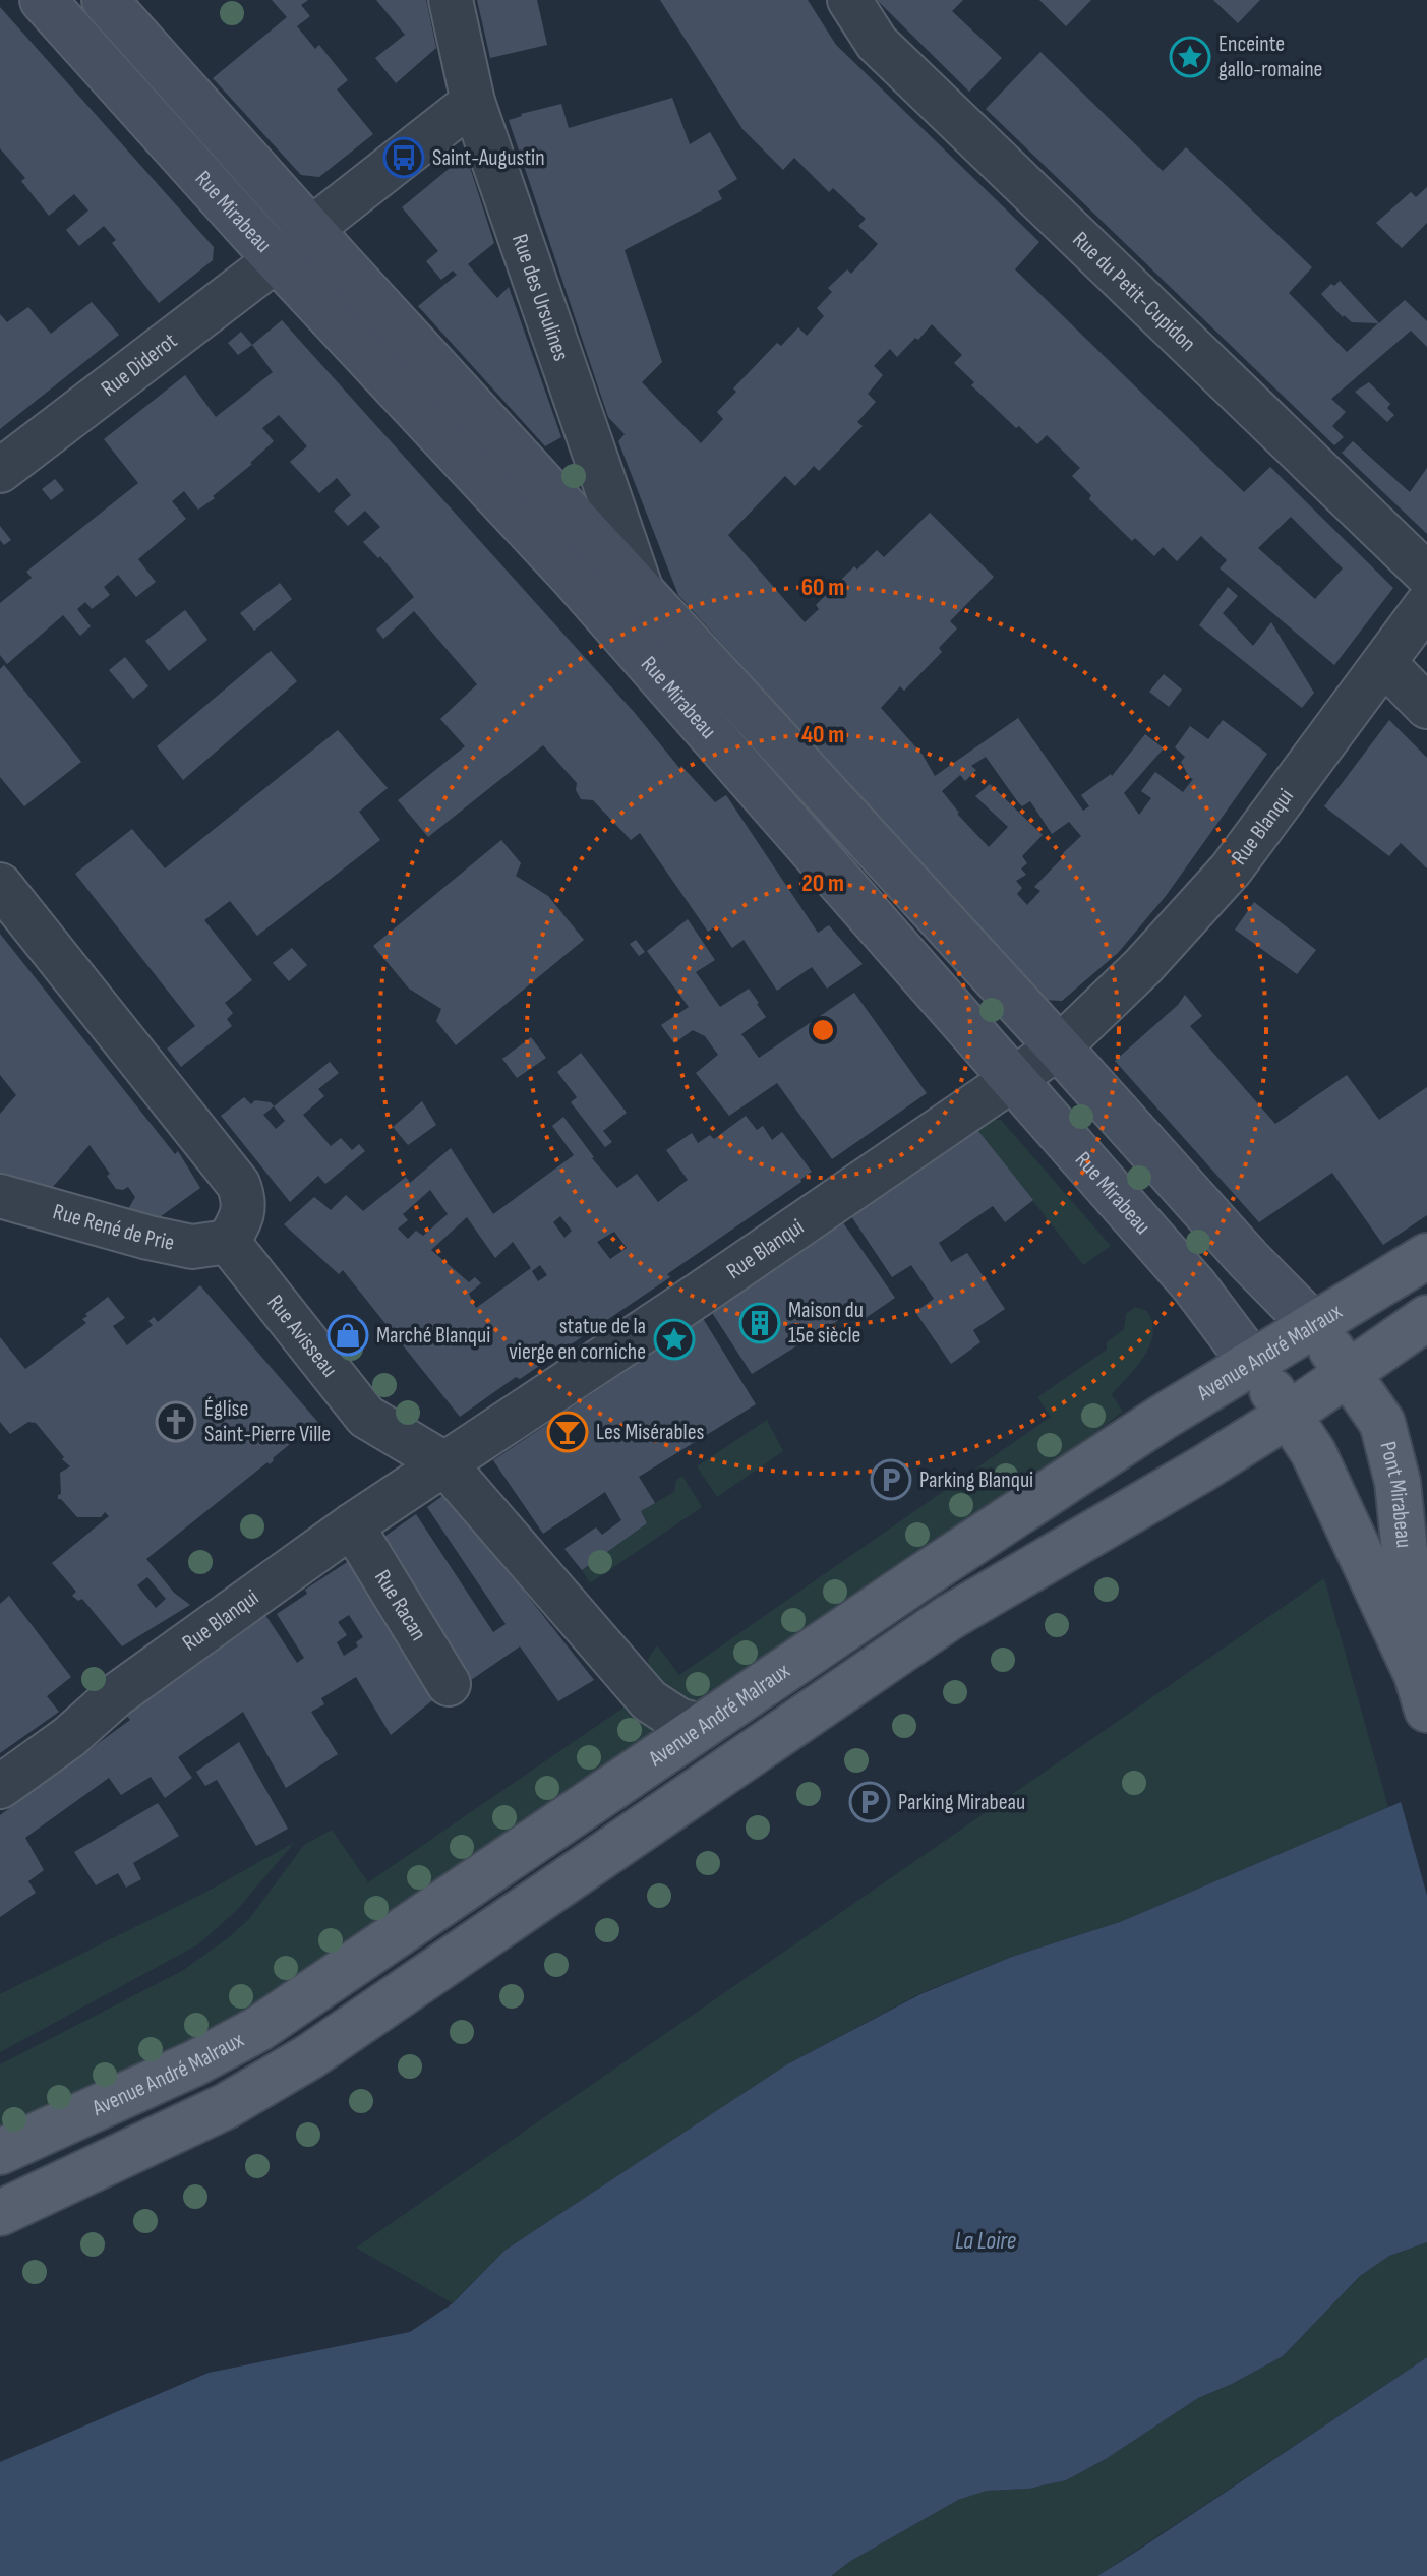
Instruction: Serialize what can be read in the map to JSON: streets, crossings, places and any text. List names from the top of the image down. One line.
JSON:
{"streets":{"main road":["Rue Mirabeau","Avenue André Malraux","Pont Mirabeau"],"street":["Rue du Petit-Cupidon","Rue des Ursulines","Rue Diderot","Rue Blanqui","Rue René de Prie","Rue Avisseau","Rue Racan"]},"crossings":[["Rue Mirabeau","Rue des Ursulines"],["Rue Mirabeau","Rue Diderot"],["Rue Mirabeau","Rue Blanqui"],["Rue Mirabeau","Avenue André Malraux"],["Rue Mirabeau","Pont Mirabeau"],["Rue Blanqui","Rue Avisseau"],["Rue Blanqui","Rue Racan"],["Rue René de Prie","Rue Avisseau"],["Rue Avisseau","Avenue André Malraux"]],"water":["La Loire"],"places":{"place":["Enceinte gallo-romaine","statue de la vierge en corniche"],"bus stop":["Saint-Augustin"],"building":["Maison du 15e siècle"],"shop":["Marché Blanqui"],"church":["Église Saint-Pierre Ville"],"bar":["Les Misérables"],"parking":["Parking Blanqui","Parking Mirabeau"]},"rings":["60 m","40 m","20 m"]}
